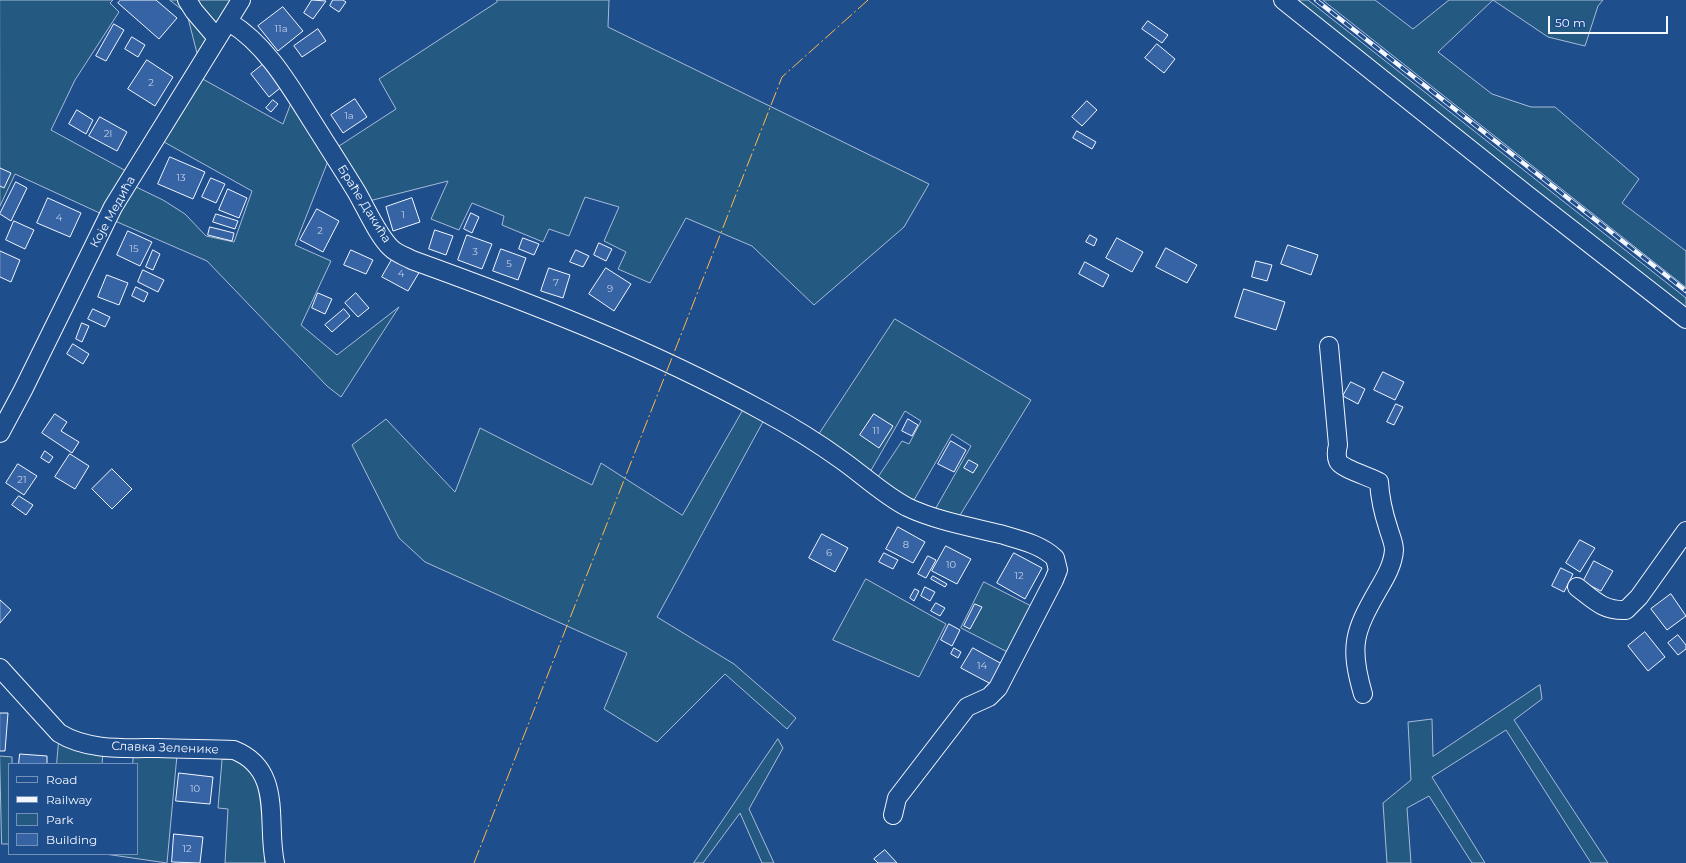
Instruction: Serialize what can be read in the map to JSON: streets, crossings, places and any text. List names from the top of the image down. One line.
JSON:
{"streets":{"street":["Браће Дакића","Које Медића","Славка Зеленике"]},"crossings":[["Браће Дакића","Које Медића"]],"house_numbers":["11a","2","1a","2l","13","1","4","2","15","3","5","4","7","9","11","21","8","6","10","12","14","10","12"],"legend":["Road","Railway","Park","Building"],"scale_bar":"50 m"}
